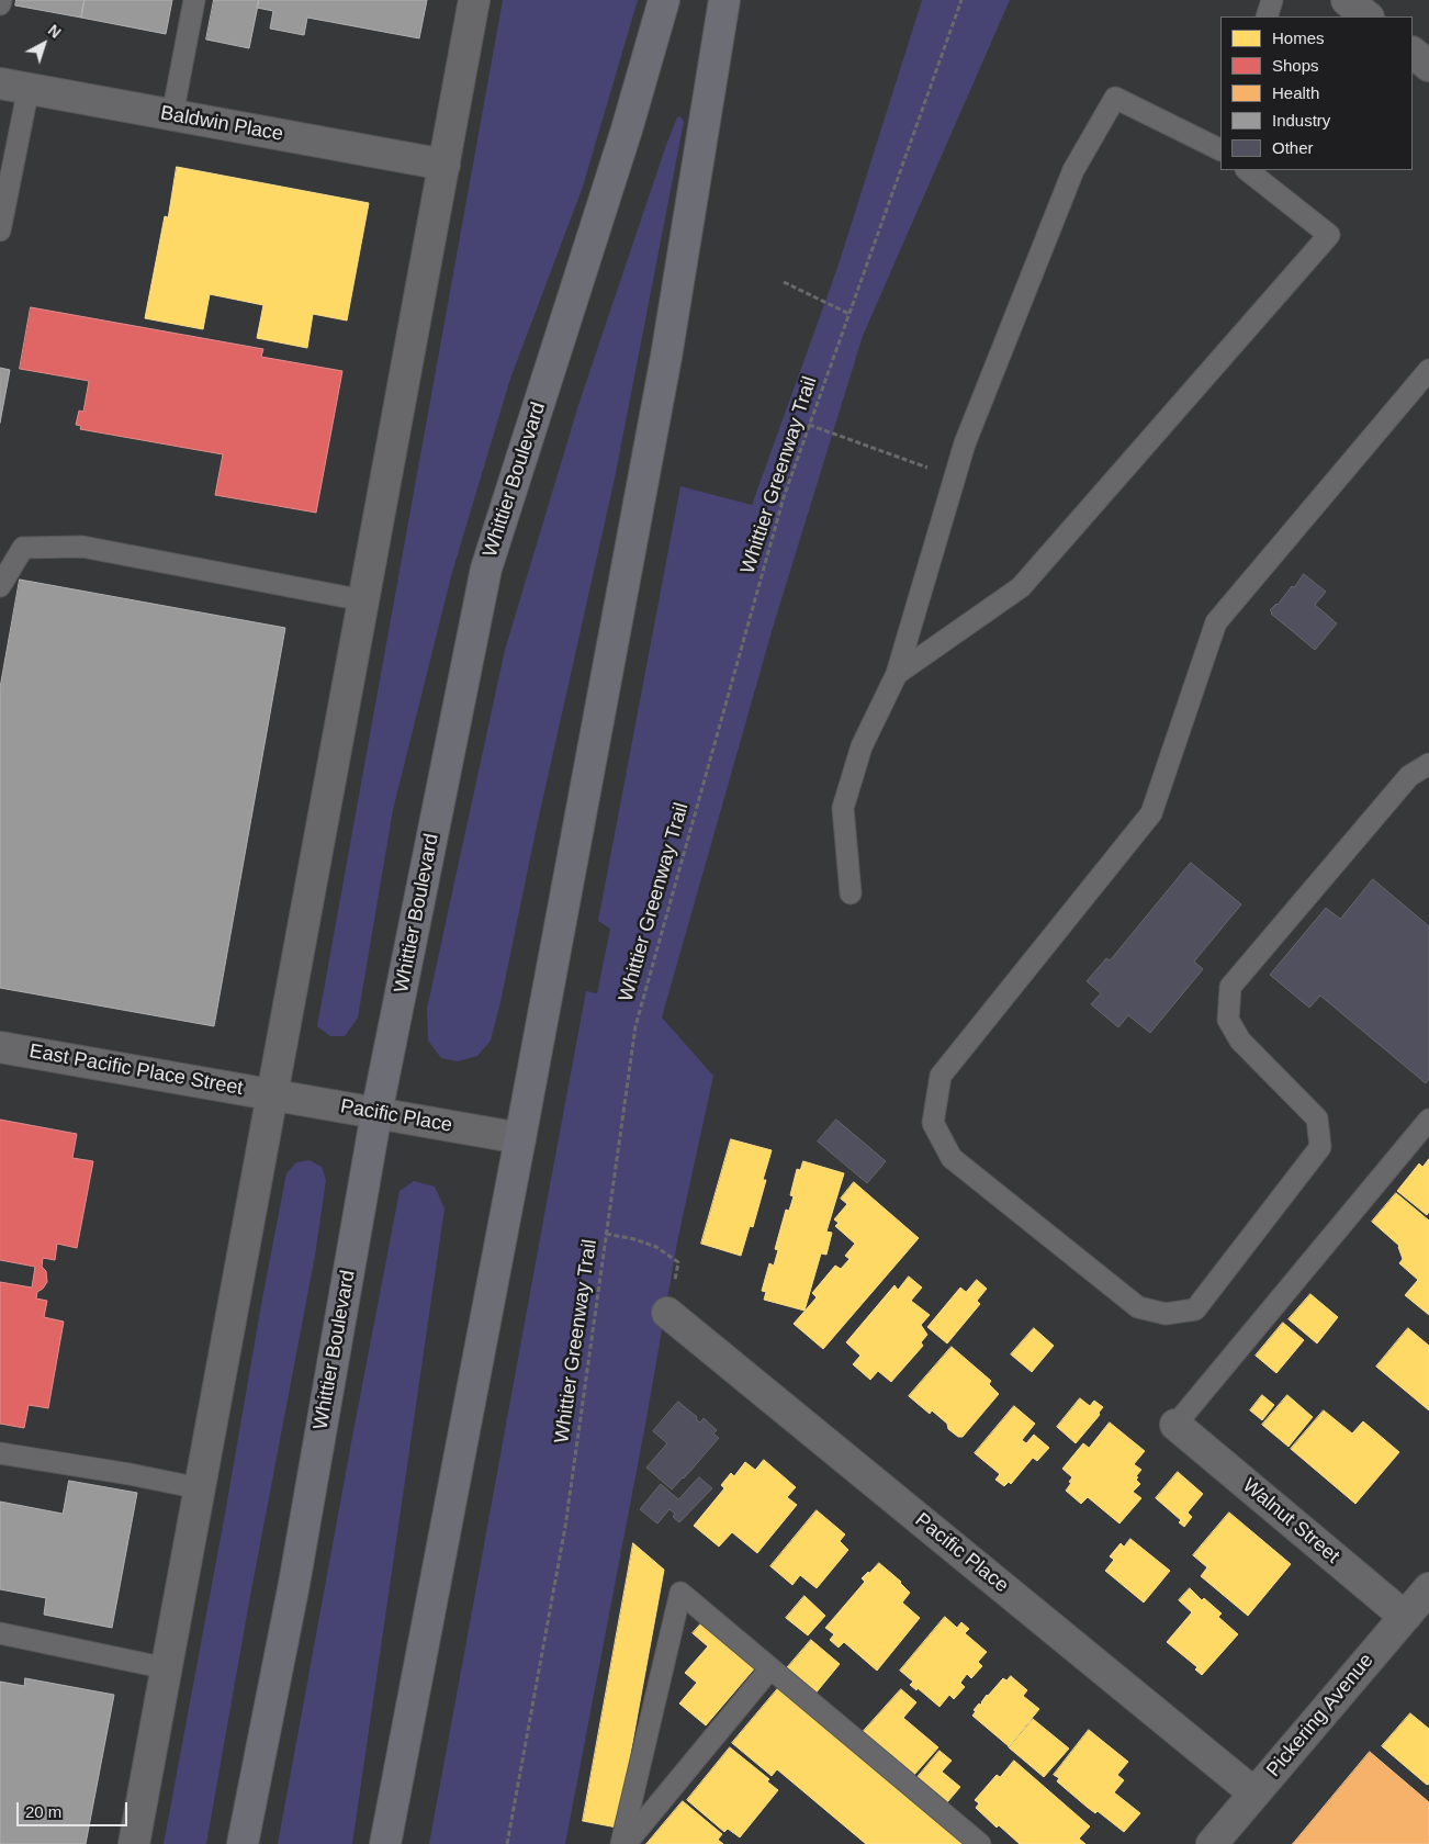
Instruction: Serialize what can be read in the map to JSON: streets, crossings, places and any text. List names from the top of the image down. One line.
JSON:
{"streets":{"main road":["Whittier Boulevard"],"street":["Baldwin Place","East Pacific Place Street","Pacific Place","Walnut Street","Pickering Avenue"],"path":["Whittier Greenway Trail"]},"crossings":[["Whittier Boulevard","Pacific Place"],["East Pacific Place Street","Pacific Place"],["Pacific Place","Pickering Avenue"],["Walnut Street","Pickering Avenue"]],"legend":["Homes","Shops","Health","Industry","Other"],"scale_bar":"20 m","north":"top right"}
